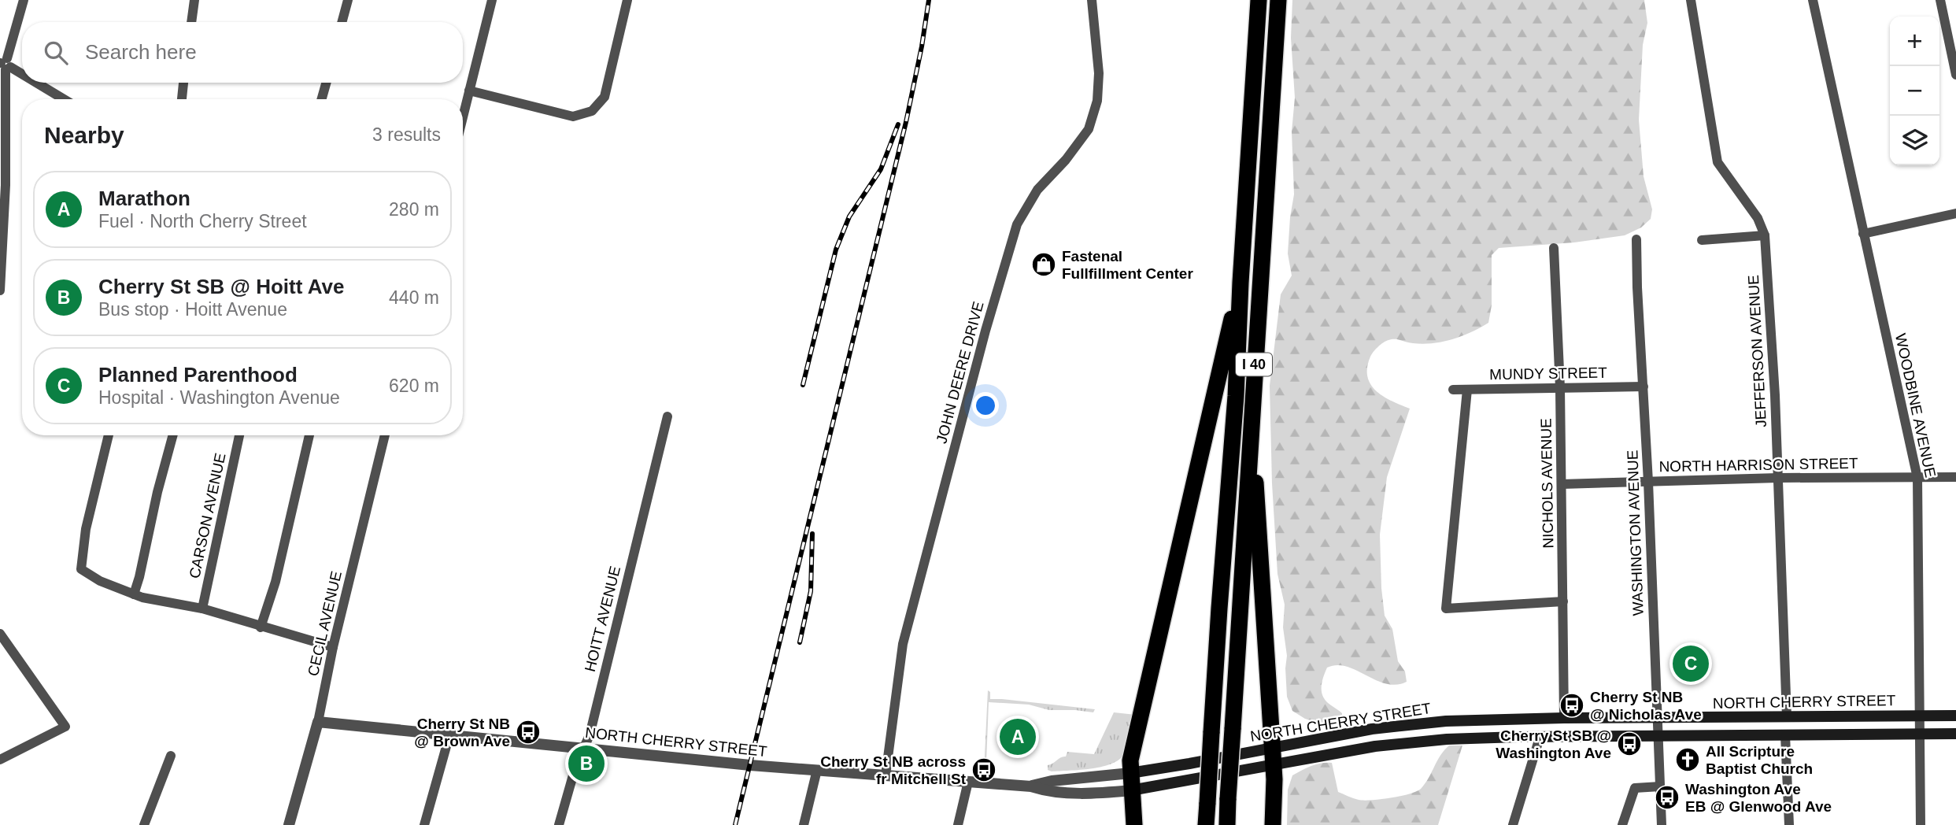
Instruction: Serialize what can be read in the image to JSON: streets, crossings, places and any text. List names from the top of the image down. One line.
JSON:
{"streets":{"highway":["I 40"],"main road":["NORTH CHERRY STREET"],"street":["JEFFERSON AVENUE","JOHN DEERE DRIVE","MUNDY STREET","WOODBINE AVENUE","NORTH HARRISON STREET","NICHOLS AVENUE","CARSON AVENUE","WASHINGTON AVENUE","HOITT AVENUE","CECIL AVENUE"]},"crossings":[["JEFFERSON AVENUE","NORTH HARRISON STREET"],["JEFFERSON AVENUE","NORTH CHERRY STREET"],["JOHN DEERE DRIVE","NORTH CHERRY STREET"],["MUNDY STREET","NICHOLS AVENUE"],["MUNDY STREET","WASHINGTON AVENUE"],["WOODBINE AVENUE","NORTH HARRISON STREET"],["WOODBINE AVENUE","NORTH CHERRY STREET"],["NORTH HARRISON STREET","NICHOLS AVENUE"],["NORTH HARRISON STREET","WASHINGTON AVENUE"],["NICHOLS AVENUE","NORTH CHERRY STREET"],["WASHINGTON AVENUE","NORTH CHERRY STREET"],["HOITT AVENUE","NORTH CHERRY STREET"],["CECIL AVENUE","NORTH CHERRY STREET"]],"places":{"shop":["Fastenal Fullfillment Center"],"bus stop":["Cherry St NB @ Nicholas Ave","Cherry St NB @ Brown Ave","Cherry St SB @ Washington Ave","Cherry St NB across fr Mitchell St","Washington Ave EB @ Glenwood Ave"],"church":["All Scripture Baptist Church"]},"page":{"map_buttons":["+","−"],"search":"Search here","heading":["Nearby","3 results"],"list":[{"mark":"A","name":"Marathon","note":"Fuel · North Cherry Street","value":"280 m"},{"mark":"B","name":"Cherry St SB @ Hoitt Ave","note":"Bus stop · Hoitt Avenue","value":"440 m"},{"mark":"C","name":"Planned Parenthood","note":"Hospital · Washington Avenue","value":"620 m"}],"pins":["C","A","B"]}}
